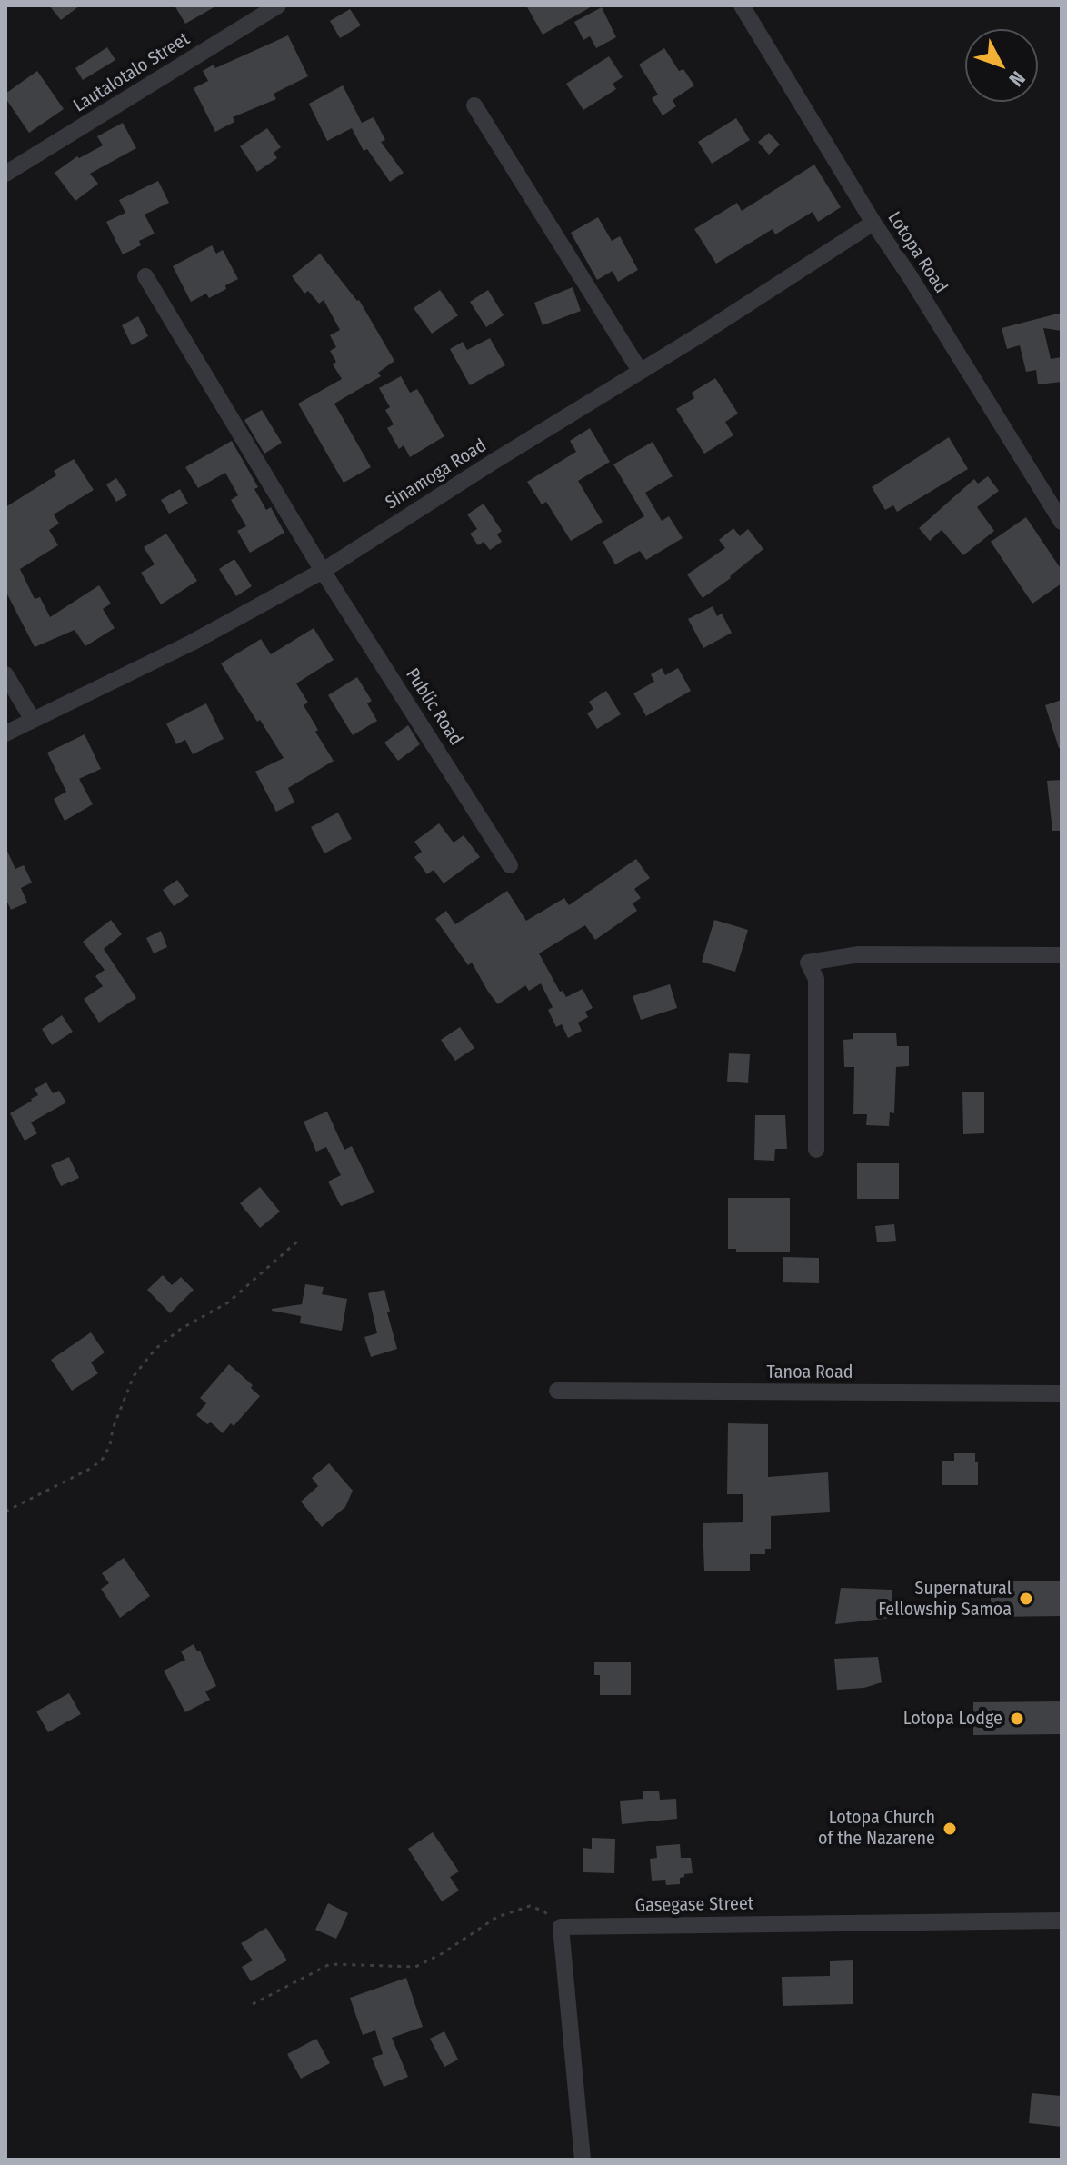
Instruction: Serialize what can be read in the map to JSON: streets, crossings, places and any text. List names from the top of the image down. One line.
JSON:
{"streets":{"street":["Lautalotalo Street","Lotopa Road","Sinamoga Road","Public Road","Tanoa Road","Gasegase Street"]},"crossings":[["Lotopa Road","Sinamoga Road"],["Sinamoga Road","Public Road"]],"places":["Supernatural Fellowship Samoa","Lotopa Lodge","Lotopa Church of the Nazarene"],"north":"bottom right"}
